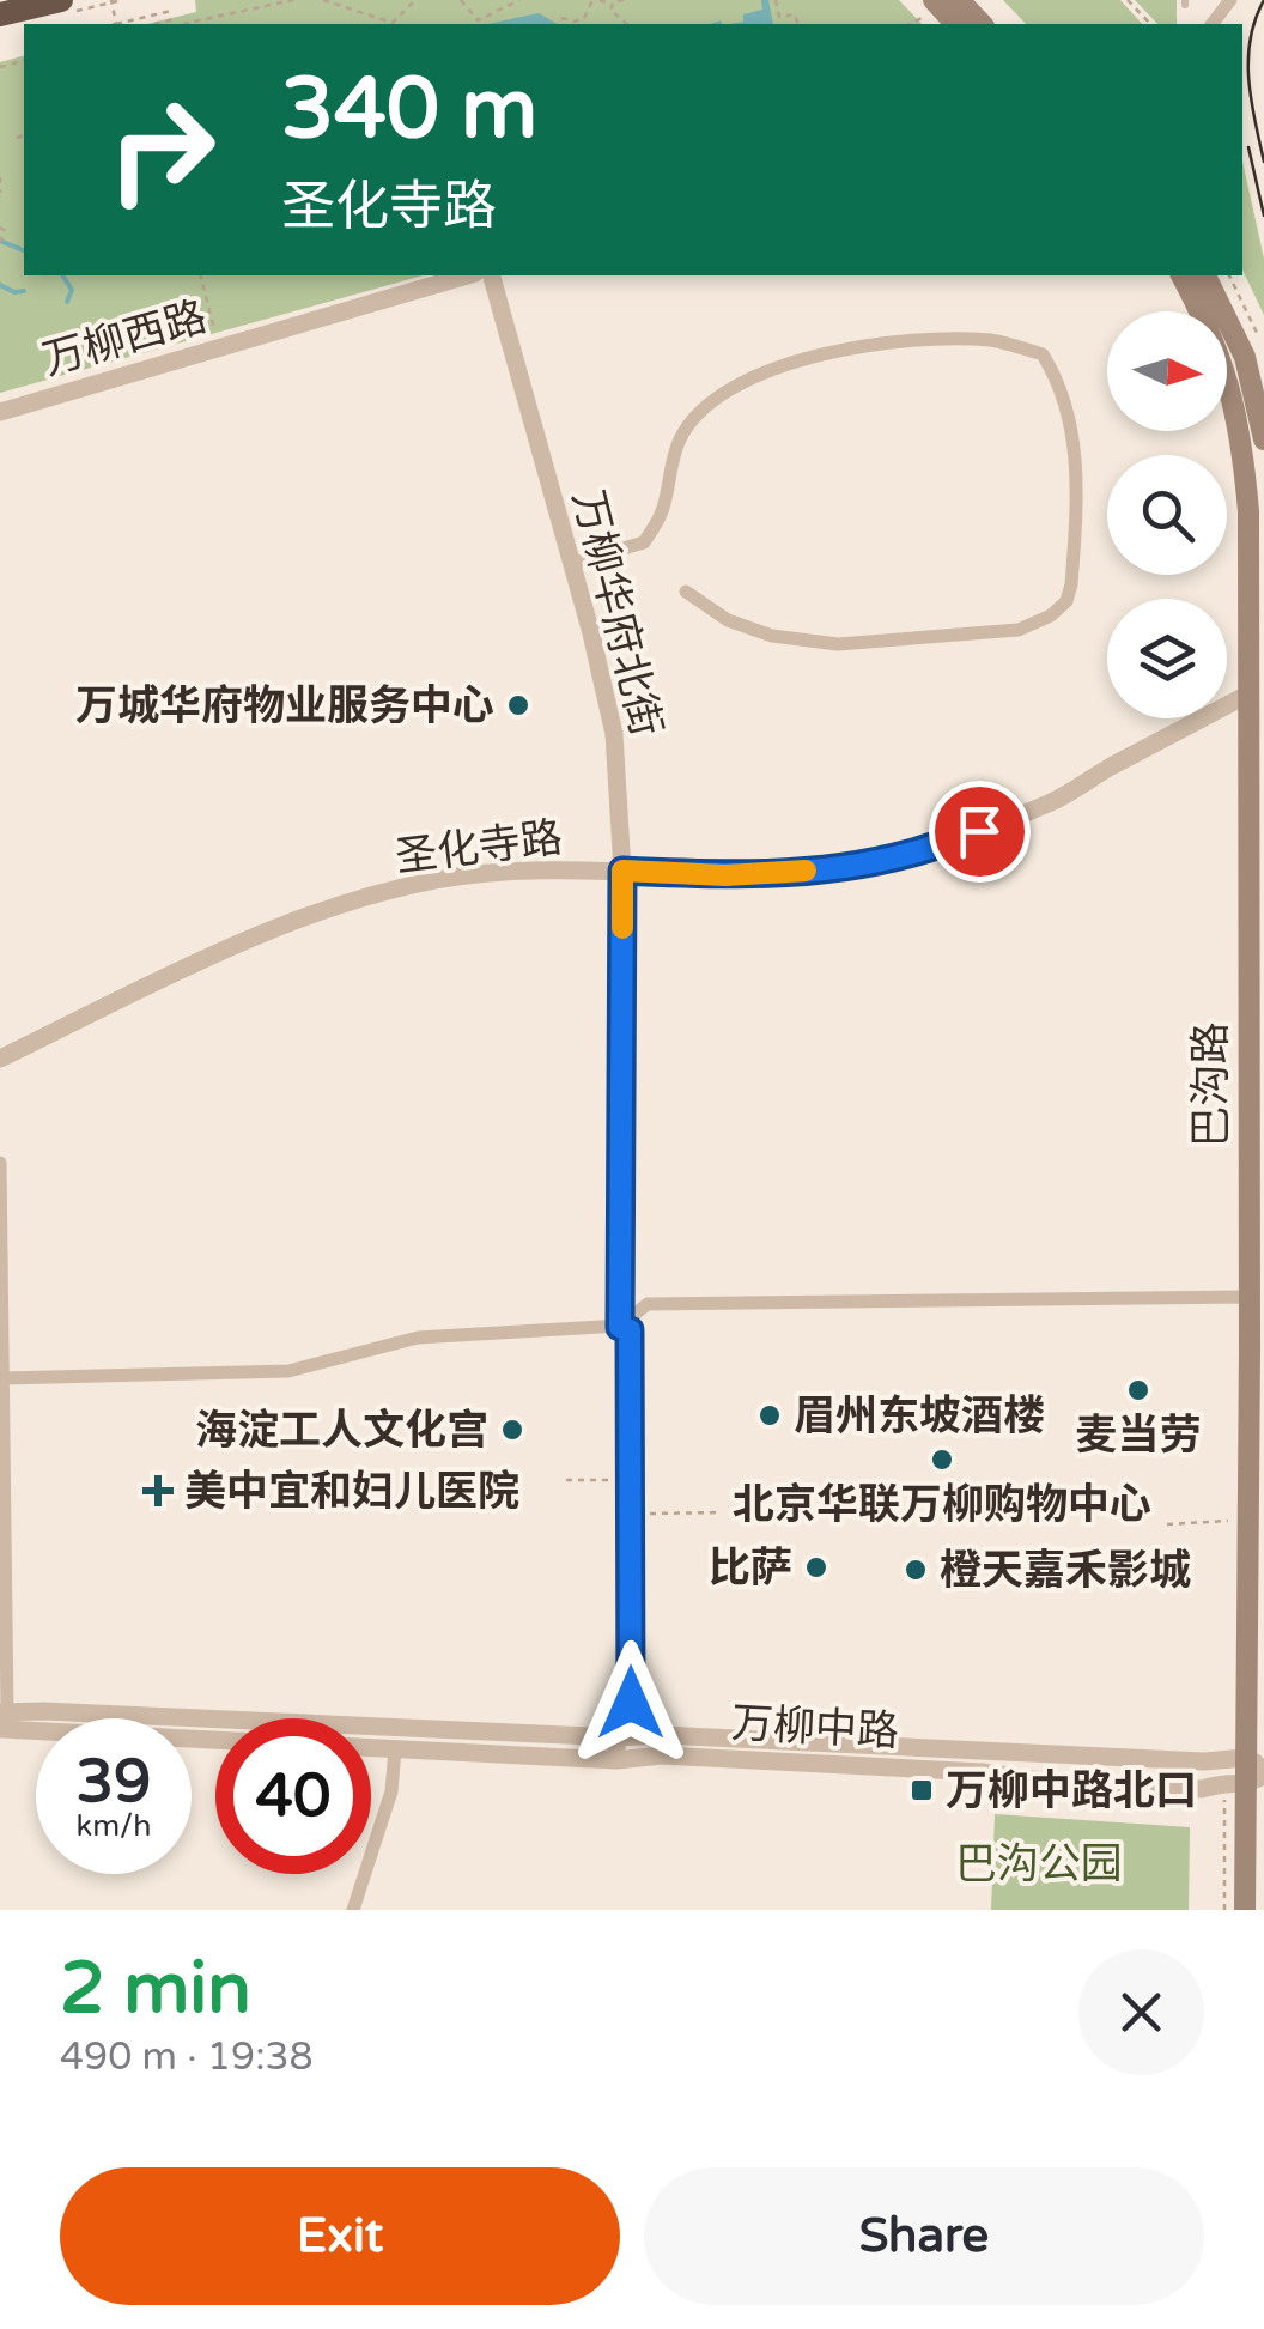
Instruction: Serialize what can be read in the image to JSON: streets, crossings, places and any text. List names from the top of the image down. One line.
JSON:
{"streets":{"main road":["巴沟路"],"street":["万柳西路","万柳华府北街","圣化寺路","万柳中路"]},"crossings":[["万柳华府北街","圣化寺路"],["万柳华府北街","万柳中路"],["圣化寺路","巴沟路"],["巴沟路","万柳中路"]],"parks":["巴沟公园"],"places":{"other":["万城华府物业服务中心","麦当劳","眉州东坡酒楼","海淀工人文化宫","北京华联万柳购物中心","比萨","橙天嘉禾影城"],"health":["美中宜和妇儿医院"],"transit":["万柳中路北口"]},"north":"right","page":{"turn":["340 m","圣化寺路"],"speed":"39 km/h","limit":"40","heading":["2 min","490 m · 19:38"],"buttons":["Exit","Share"]}}
